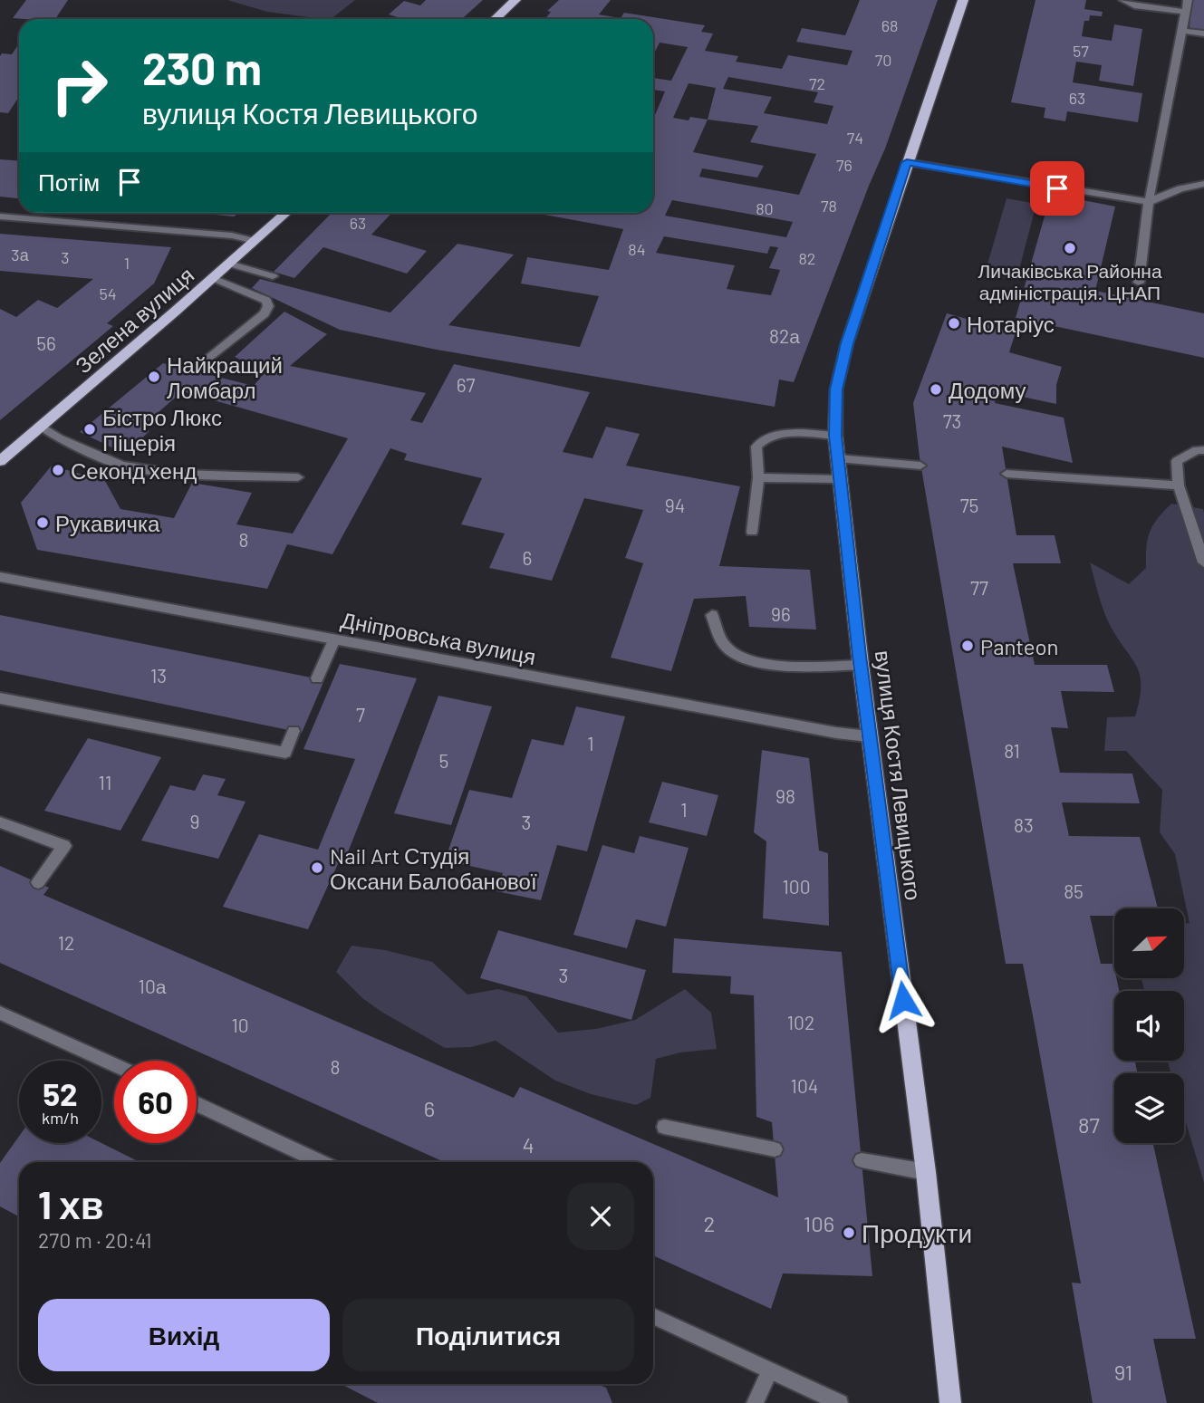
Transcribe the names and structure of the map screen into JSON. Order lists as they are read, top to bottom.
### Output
{
  "streets": {
    "main road": ["Зелена вулиця", "вулиця Костя Левицького"],
    "street": ["Дніпровська вулиця"]
  },
  "crossings": [
    ["Дніпровська вулиця", "вулиця Костя Левицького"]
  ],
  "places": [
    "Личаківська Районна адміністрація. ЦНАП",
    "Нотаріус",
    "Найкращий Ломбарл",
    "Додому",
    "Бістро Люкс Піцерія",
    "Секонд хенд",
    "Рукавичка",
    "Panteon",
    "Nail Art Студія Оксани Балобанової",
    "Продукти"
  ],
  "house_numbers": [
    "68",
    "57",
    "70",
    "72",
    "63",
    "74",
    "76",
    "78",
    "80",
    "63",
    "84",
    "3а",
    "3",
    "82",
    "1",
    "54",
    "82а",
    "56",
    "67",
    "73",
    "94",
    "75",
    "8",
    "6",
    "77",
    "96",
    "13",
    "7",
    "1",
    "81",
    "5",
    "11",
    "98",
    "1",
    "9",
    "3",
    "83",
    "100",
    "85",
    "12",
    "3",
    "10а",
    "102",
    "10",
    "8",
    "104",
    "6",
    "87",
    "4",
    "2",
    "106",
    "91"
  ],
  "north": "top right",
  "page": {
    "turn": ["230 m", "вулиця Костя Левицького"],
    "then": "Потім",
    "speed": "52 km/h",
    "limit": "60",
    "heading": ["1 хв", "270 m · 20:41"],
    "buttons": ["Вихід", "Поділитися"]
  }
}
